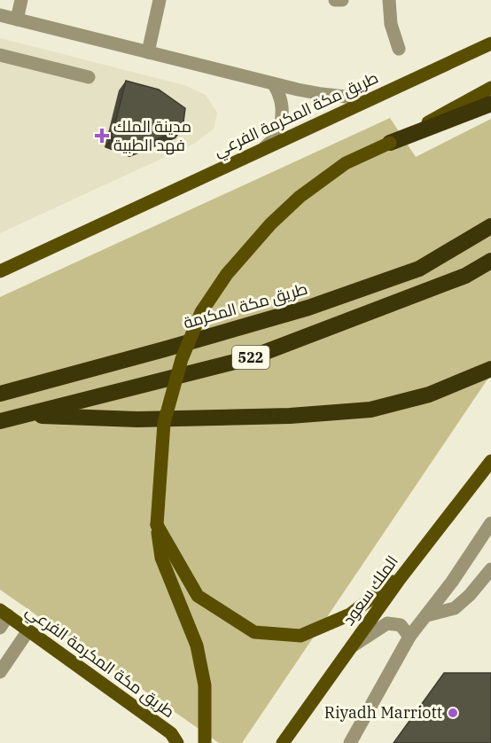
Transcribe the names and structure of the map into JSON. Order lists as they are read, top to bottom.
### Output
{
  "streets": {
    "highway": ["طريق مكة المكرمة", "522"],
    "main road": ["طريق مكة المكرمة الفرعي", "الملك سعود"]
  },
  "places": {
    "health": ["مدينة الملك فهد الطبية"],
    "other": ["Riyadh Marriott"]
  }
}
